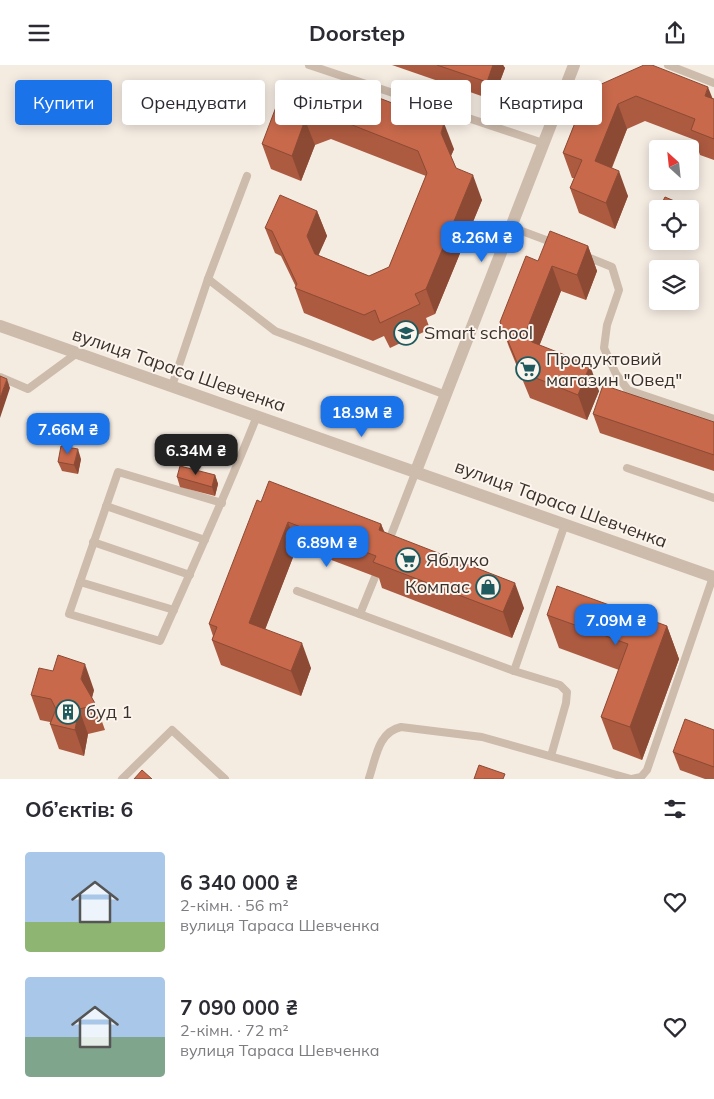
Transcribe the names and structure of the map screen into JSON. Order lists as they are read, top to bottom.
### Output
{
  "streets": {
    "street": ["вулиця Тараса Шевченка"]
  },
  "places": {
    "school or university": ["Smart school"],
    "supermarket": ["Продуктовий магазин \"Овед\"", "Яблуко"],
    "shop": ["Компас"],
    "building": ["буд 1"]
  },
  "north": "top left",
  "page": {
    "header": "Doorstep",
    "chip": [
      "Купити",
      "Орендувати",
      "Фільтри",
      "Нове",
      "Квартира"
    ],
    "price": [
      "8.26M ₴",
      "18.9M ₴",
      "7.66M ₴",
      "6.34M ₴",
      "6.89M ₴",
      "7.09M ₴"
    ],
    "heading": "Об’єктів: 6",
    "list": [
      {
        "name": "6 340 000 ₴",
        "note": "2-кімн. · 56 m² · вулиця Тараса Шевченка"
      },
      {
        "name": "7 090 000 ₴",
        "note": "2-кімн. · 72 m² · вулиця Тараса Шевченка"
      }
    ]
  }
}
